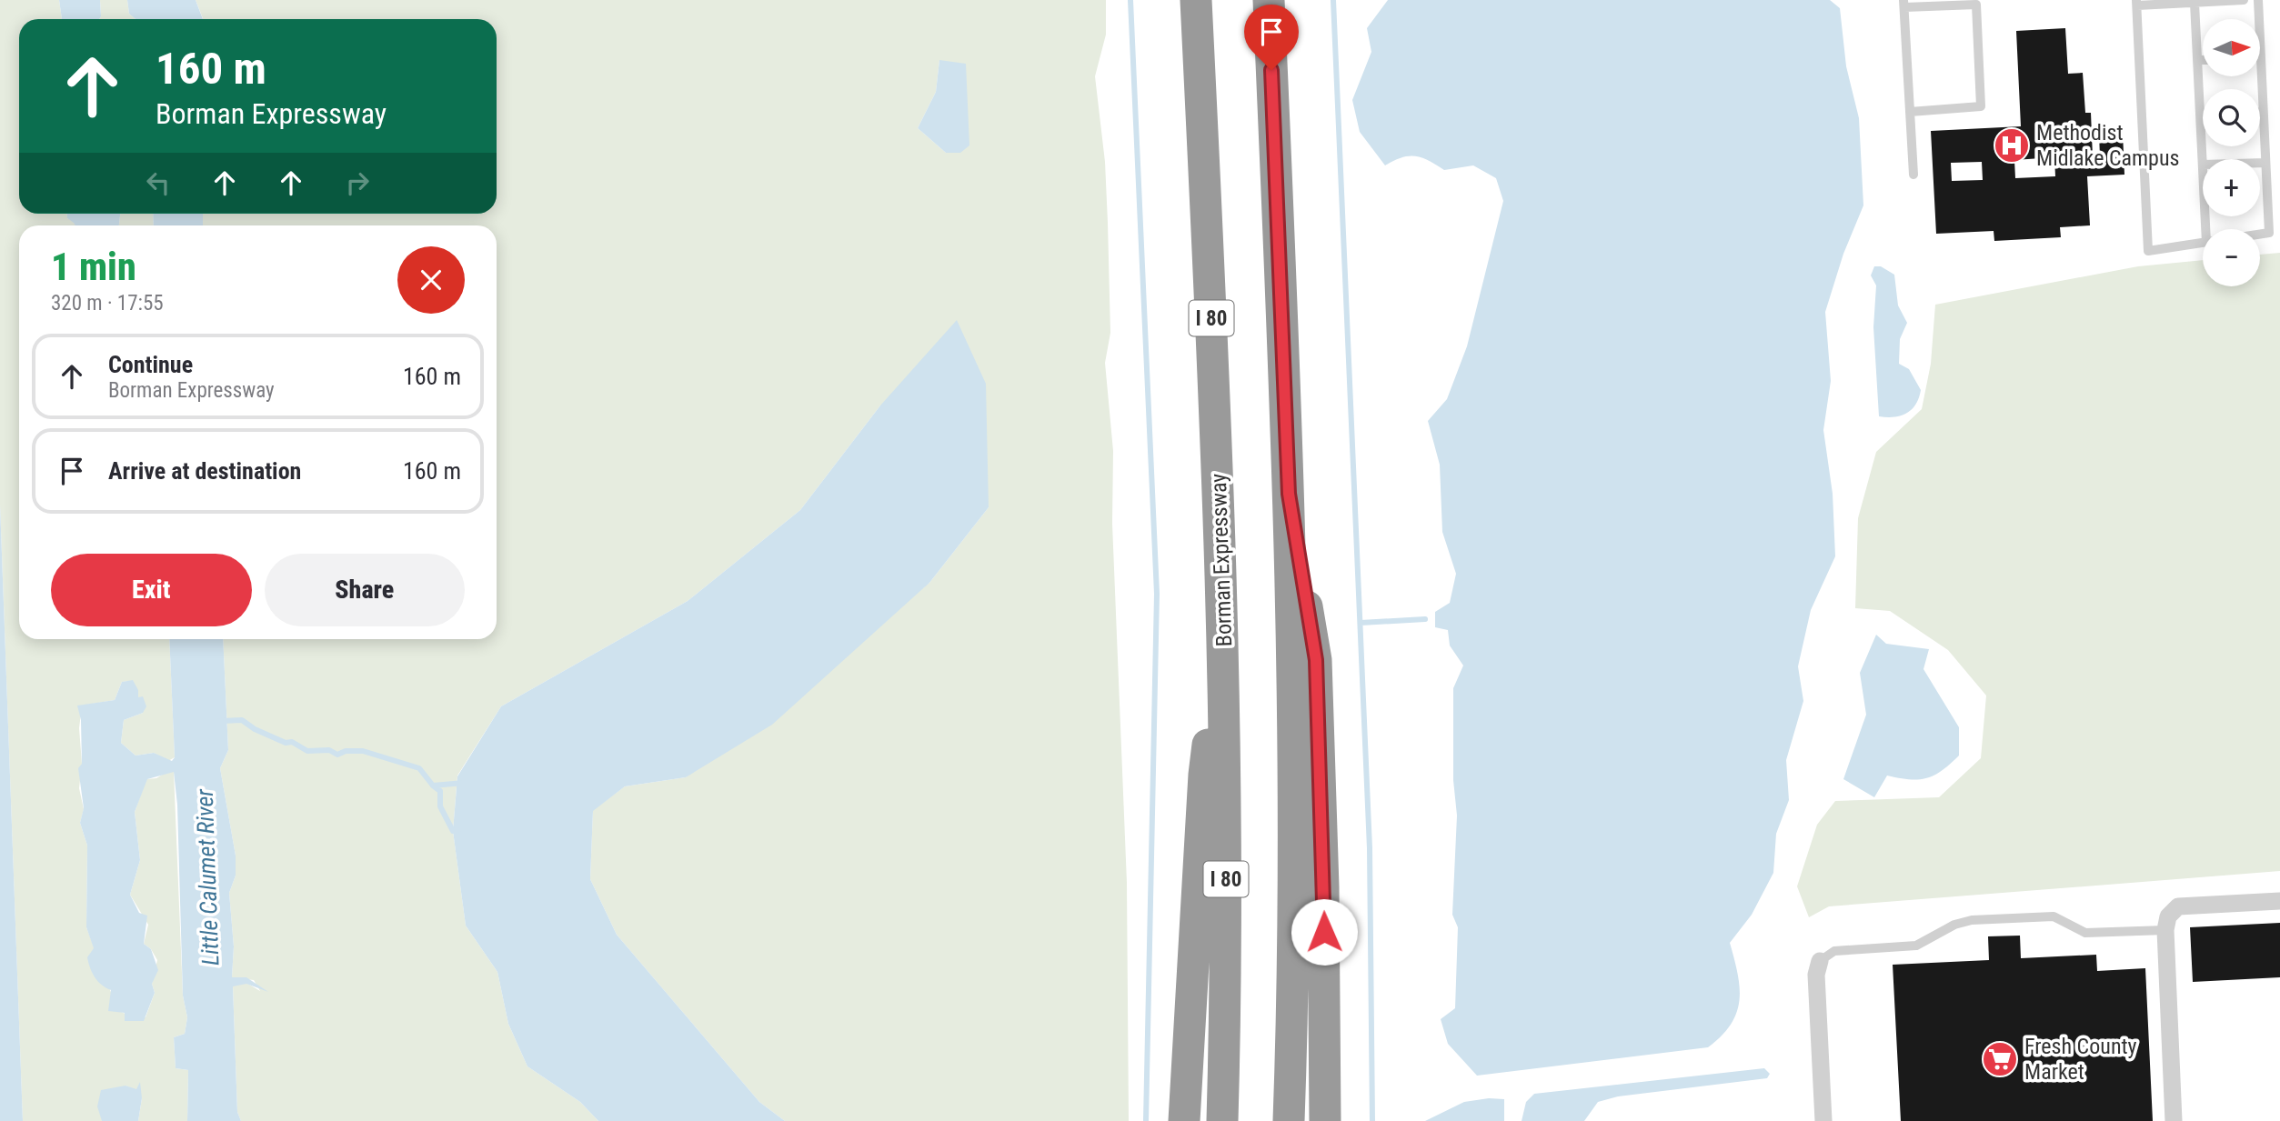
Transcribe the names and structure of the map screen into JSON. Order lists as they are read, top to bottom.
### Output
{
  "streets": {
    "highway": ["I 80", "Borman Expressway"]
  },
  "water": ["Little Calumet River"],
  "places": {
    "hospital": ["Methodist Midlake Campus"],
    "supermarket": ["Fresh County Market"]
  },
  "north": "right",
  "page": {
    "map_buttons": ["+", "−"],
    "turn": ["160 m", "Borman Expressway"],
    "heading": ["1 min", "320 m · 17:55"],
    "list": [
      {
        "name": "Continue",
        "note": "Borman Expressway",
        "value": "160 m"
      },
      {
        "name": "Arrive at destination",
        "value": "160 m"
      }
    ],
    "buttons": ["Exit", "Share"]
  }
}
